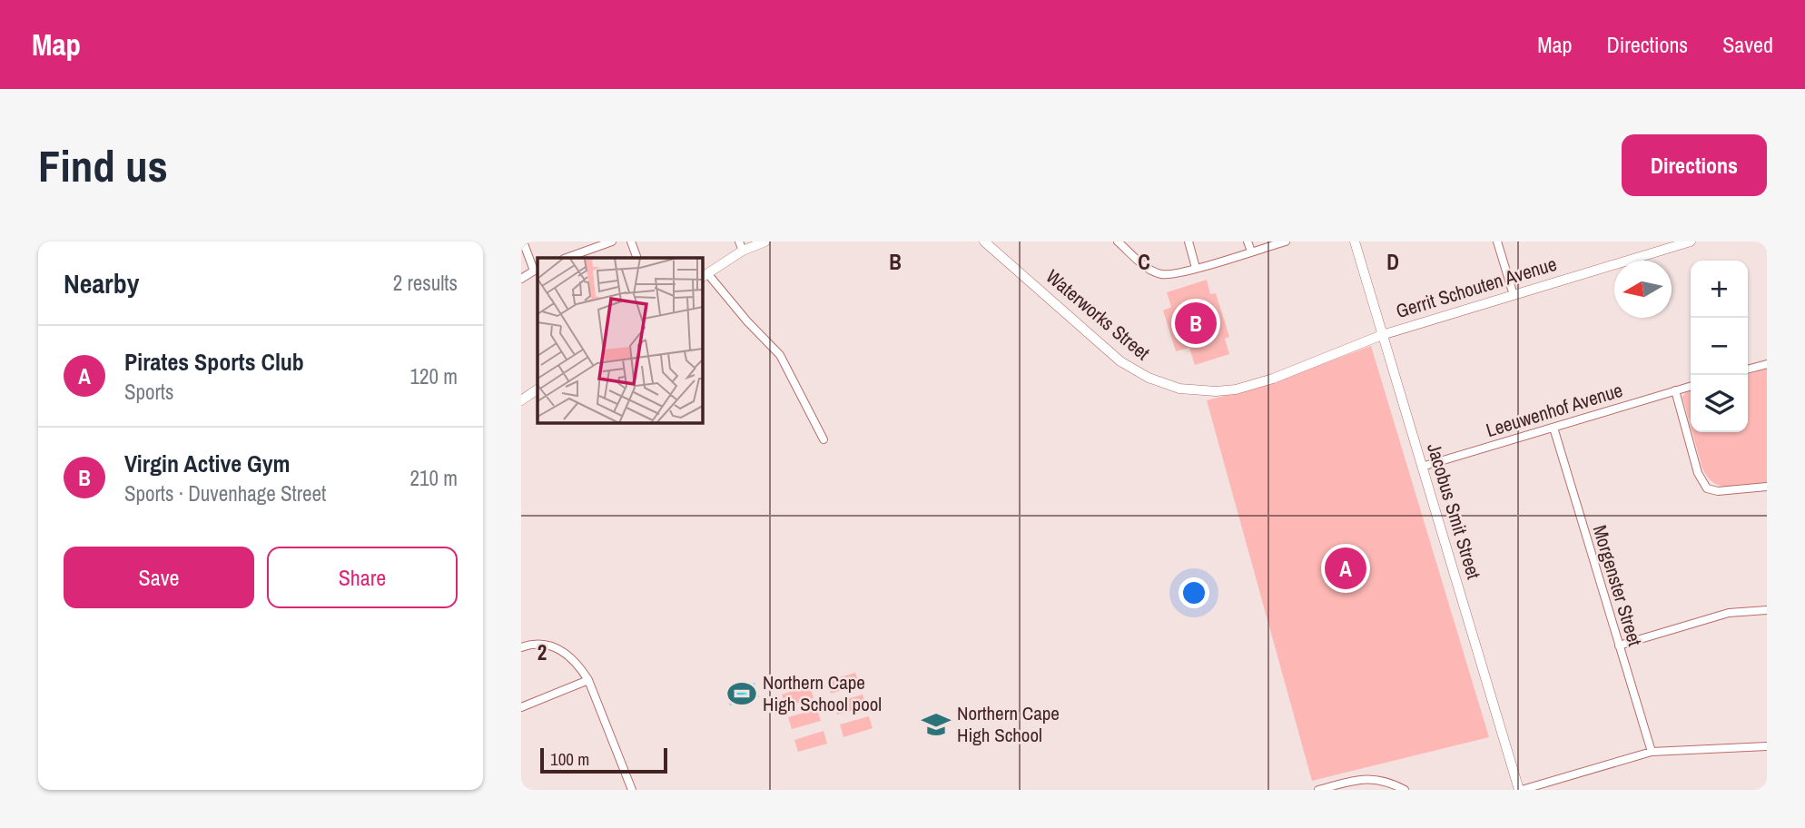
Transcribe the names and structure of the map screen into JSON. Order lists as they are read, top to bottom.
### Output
{
  "streets": {
    "street": [
      "Gerrit Schouten Avenue",
      "Waterworks Street",
      "Leeuwenhof Avenue",
      "Jacobus Smit Street",
      "Morgenster Street"
    ]
  },
  "crossings": [
    ["Gerrit Schouten Avenue", "Waterworks Street"],
    ["Gerrit Schouten Avenue", "Jacobus Smit Street"],
    ["Waterworks Street", "Jacobus Smit Street"],
    ["Leeuwenhof Avenue", "Jacobus Smit Street"],
    ["Leeuwenhof Avenue", "Morgenster Street"]
  ],
  "places": {
    "sports": ["Northern Cape High School pool"],
    "school or university": ["Northern Cape High School"]
  },
  "scale_bar": "100 m",
  "north": "left",
  "page": {
    "header": "Map",
    "nav": ["Map", "Directions", "Saved"],
    "buttons": [
      "Directions",
      ["Save", "Share"]
    ],
    "title": "Find us",
    "heading": ["Nearby", "2 results"],
    "map_buttons": ["+", "−"],
    "pins": ["B", "A"],
    "list": [
      {
        "mark": "A",
        "name": "Pirates Sports Club",
        "note": "Sports",
        "value": "120 m"
      },
      {
        "mark": "B",
        "name": "Virgin Active Gym",
        "note": "Sports · Duvenhage Street",
        "value": "210 m"
      }
    ],
    "scale": "100 m"
  },
  "grid": {
    "columns": ["B", "C", "D"],
    "rows": ["2"]
  }
}
